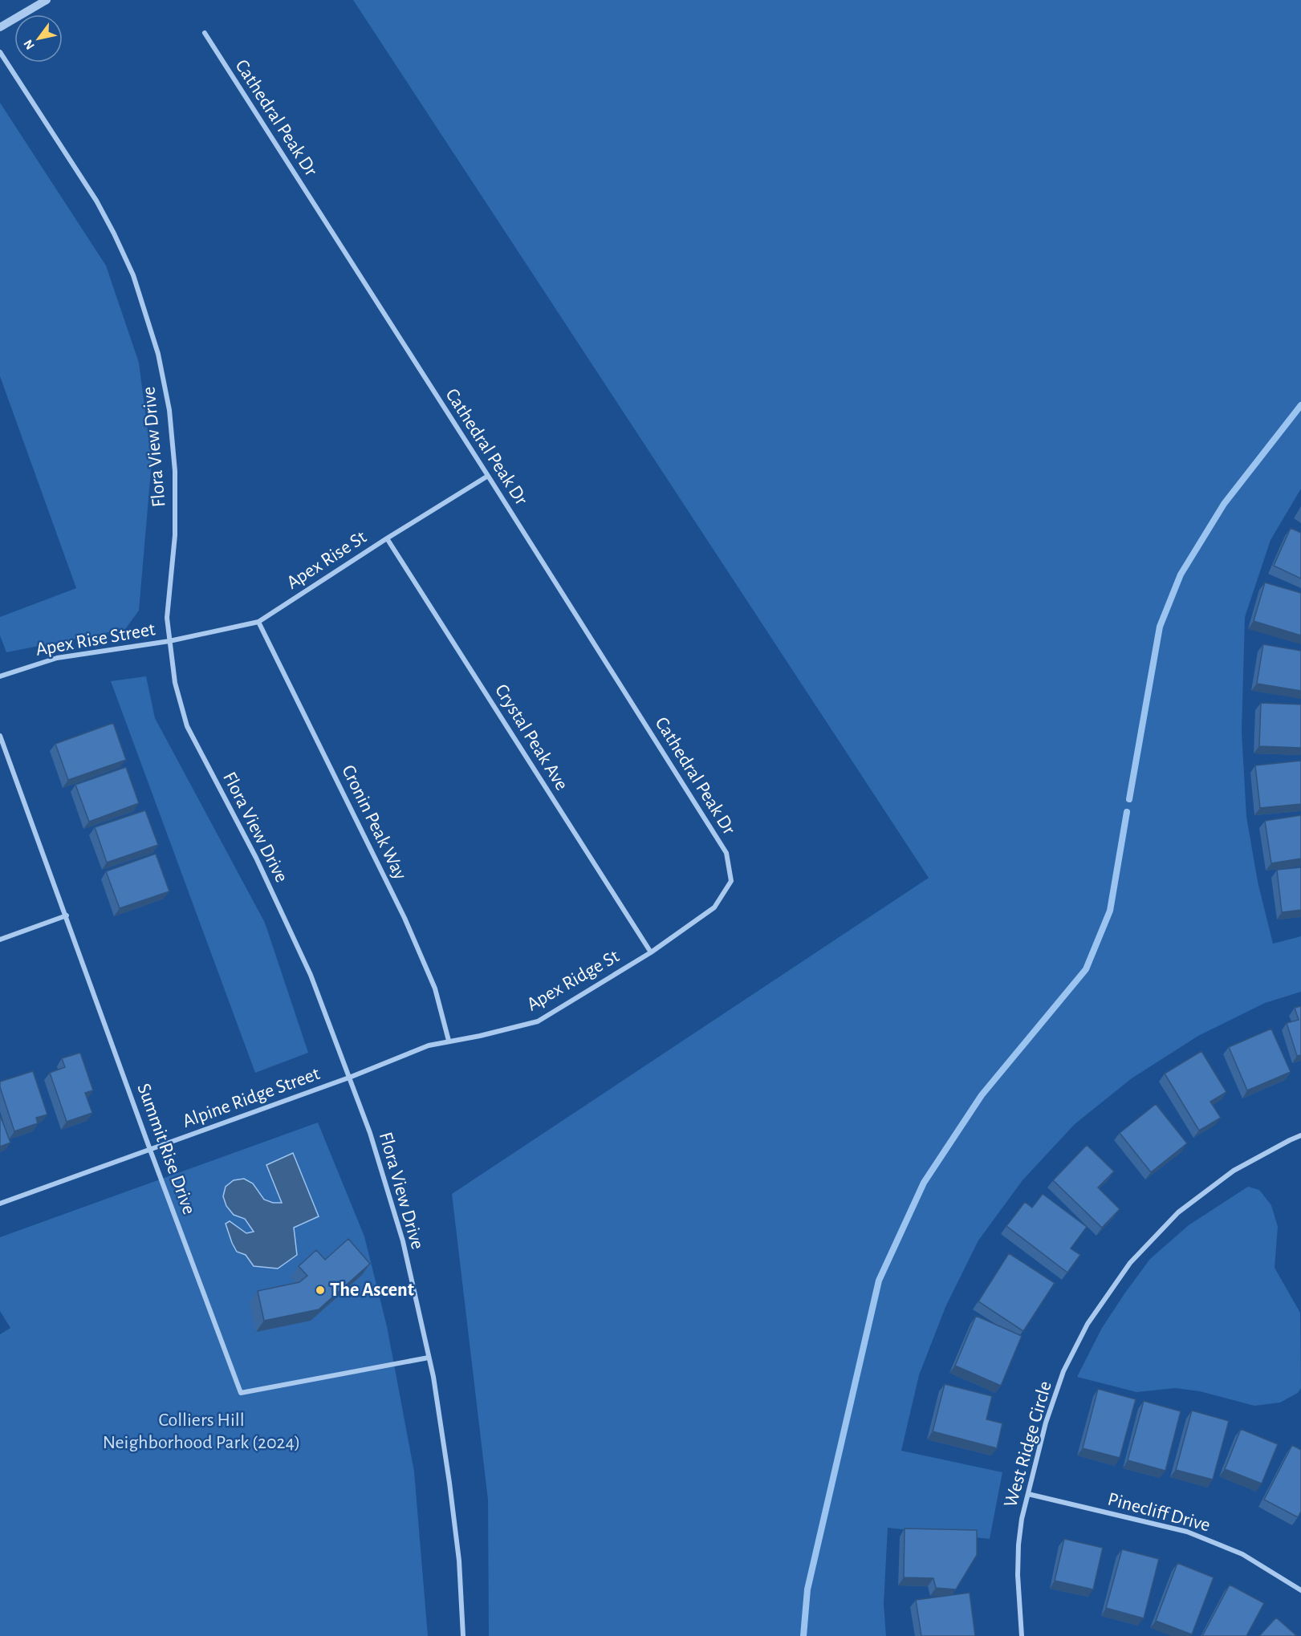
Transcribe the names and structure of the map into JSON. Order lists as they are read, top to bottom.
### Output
{
  "streets": {
    "street": [
      "Cathedral Peak Dr",
      "Flora View Drive",
      "Apex Rise St",
      "Apex Rise Street",
      "Crystal Peak Ave",
      "Cronin Peak Way",
      "Apex Ridge St",
      "Alpine Ridge Street",
      "Summit Rise Drive",
      "West Ridge Circle",
      "Pinecliff Drive"
    ]
  },
  "crossings": [
    ["Cathedral Peak Dr", "Apex Rise St"],
    ["Cathedral Peak Dr", "Apex Ridge St"],
    ["Flora View Drive", "Apex Rise St"],
    ["Flora View Drive", "Apex Rise Street"],
    ["Flora View Drive", "Apex Ridge St"],
    ["Flora View Drive", "Alpine Ridge Street"],
    ["Flora View Drive", "Summit Rise Drive"],
    ["Apex Rise St", "Apex Rise Street"],
    ["Apex Rise St", "Crystal Peak Ave"],
    ["Apex Rise St", "Cronin Peak Way"],
    ["Crystal Peak Ave", "Apex Ridge St"],
    ["Cronin Peak Way", "Apex Ridge St"],
    ["Apex Ridge St", "Alpine Ridge Street"],
    ["Alpine Ridge Street", "Summit Rise Drive"],
    ["West Ridge Circle", "Pinecliff Drive"]
  ],
  "parks": ["Colliers Hill Neighborhood Park (2024)"],
  "places": ["The Ascent"],
  "north": "bottom left"
}
